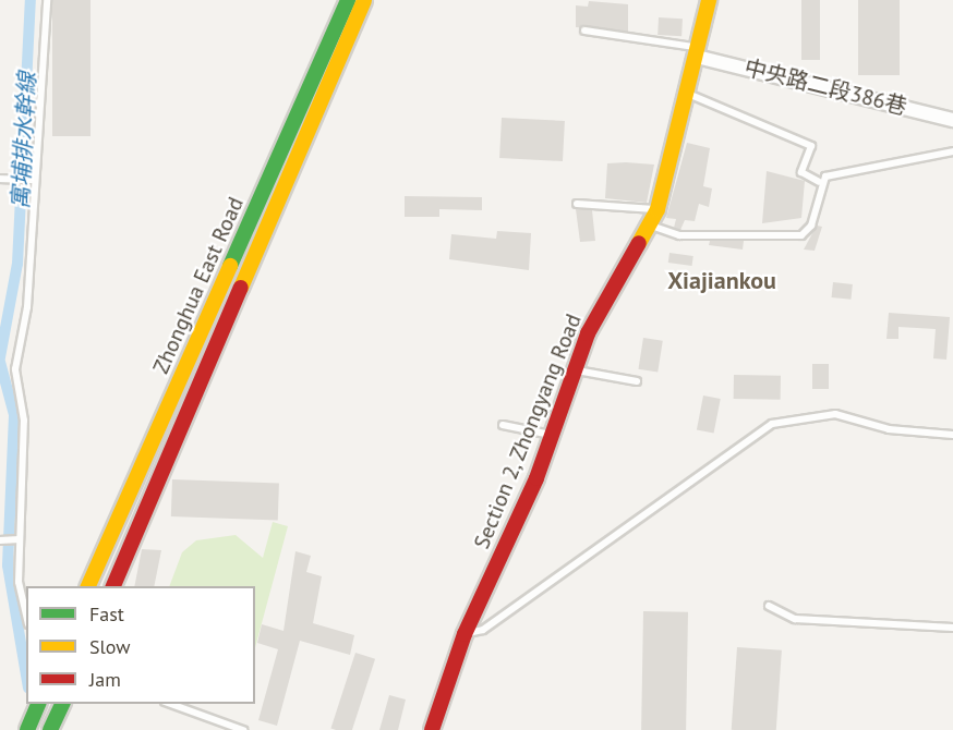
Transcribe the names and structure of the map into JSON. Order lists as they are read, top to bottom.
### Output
{
  "streets": {
    "main road": ["Zhonghua East Road", "Section 2, Zhongyang Road"],
    "street": ["中央路二段386巷"]
  },
  "crossings": [
    ["中央路二段386巷", "Section 2, Zhongyang Road"]
  ],
  "districts": ["Xiajiankou"],
  "water": ["寓埔排水幹線"],
  "legend": ["Fast", "Slow", "Jam"]
}
